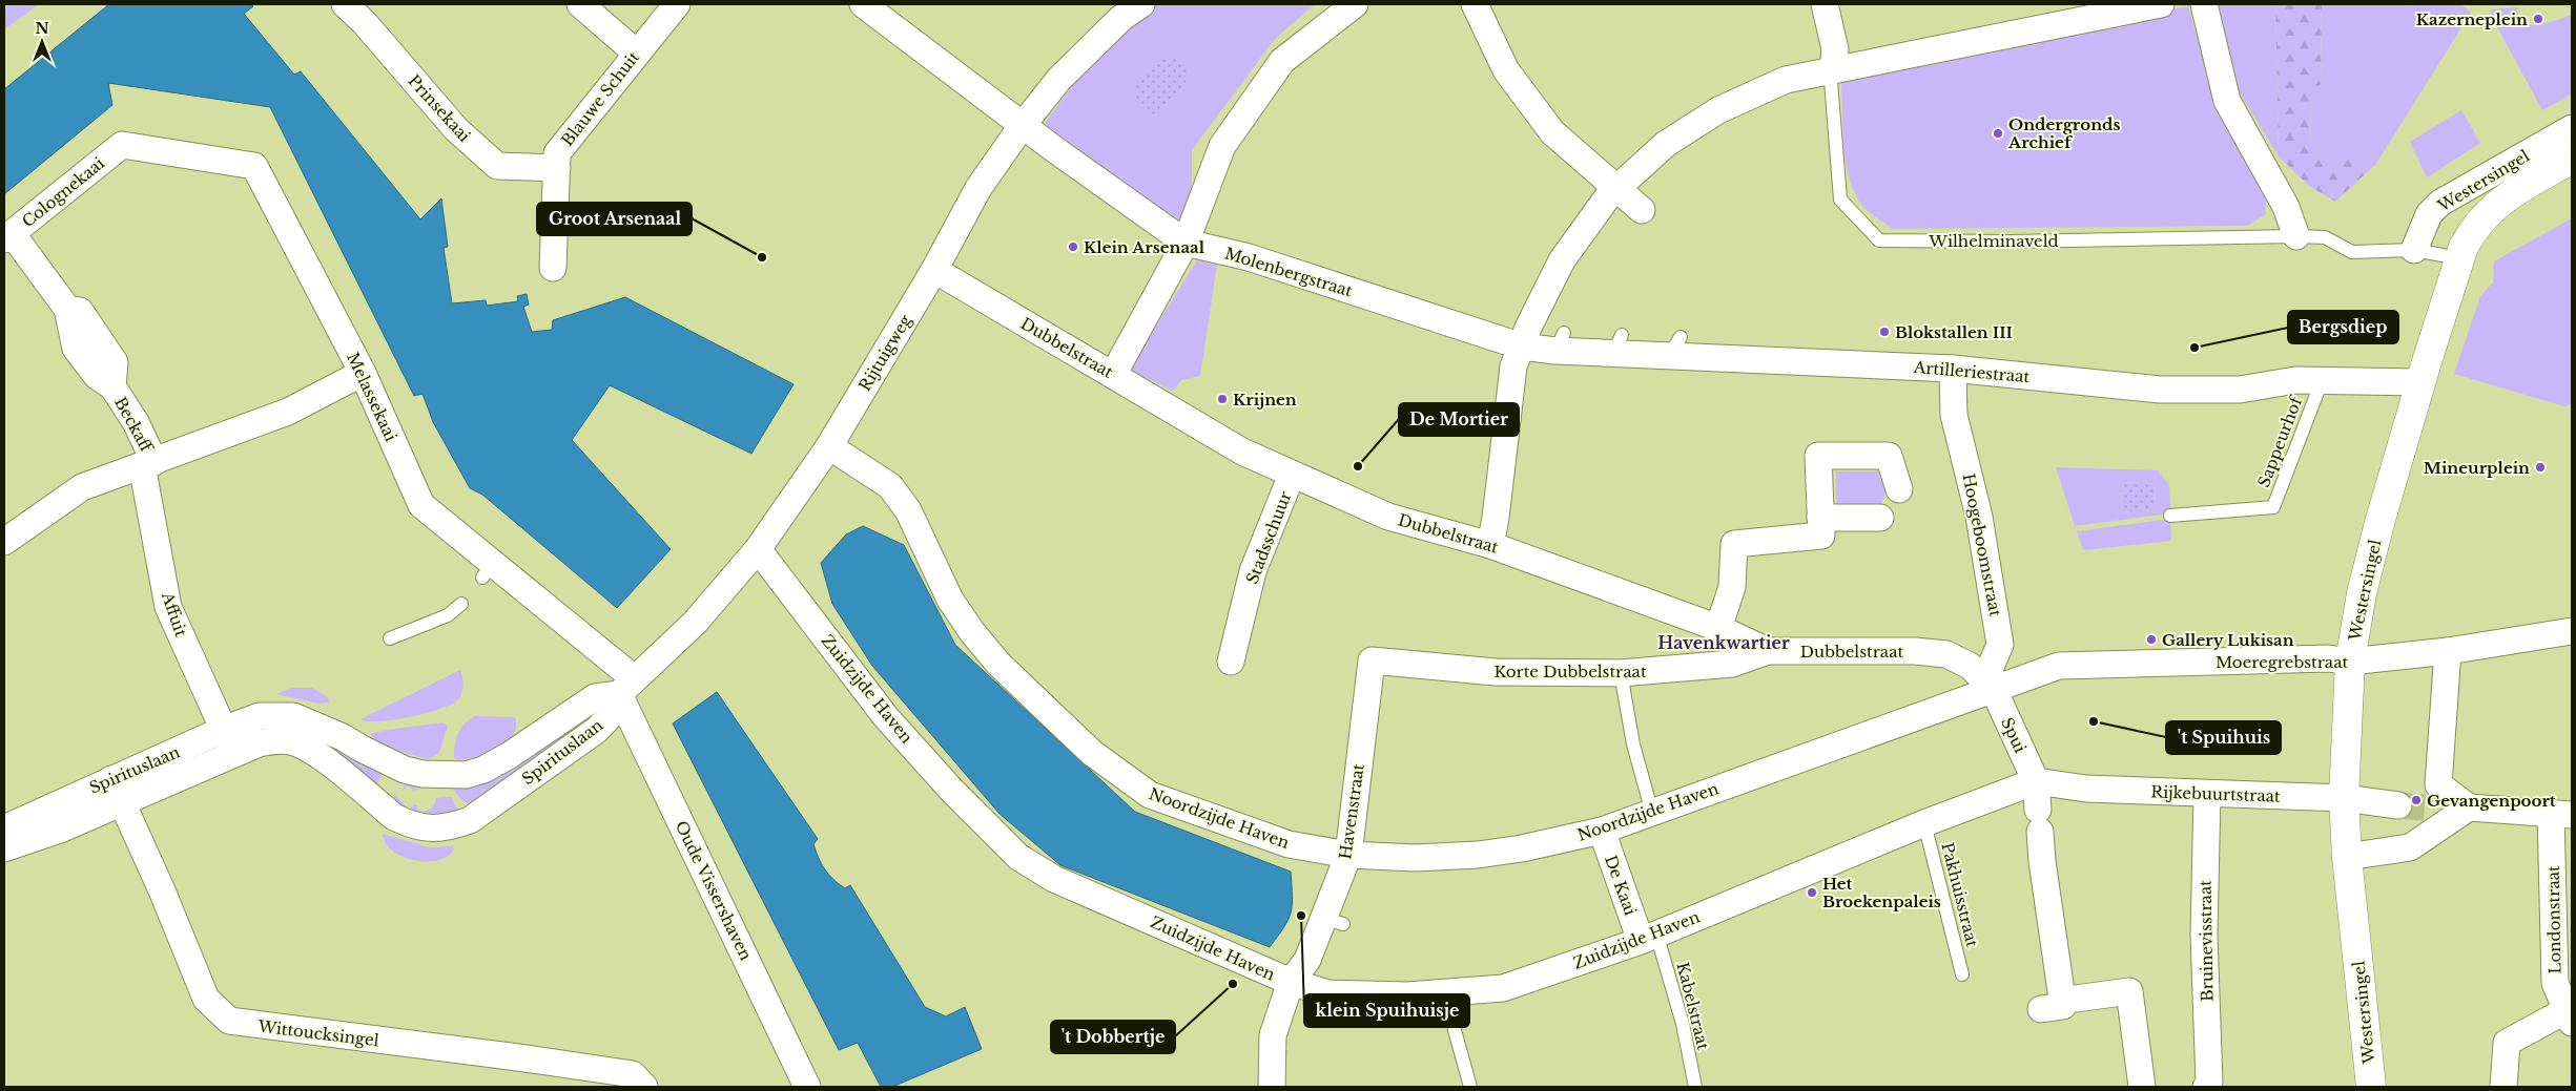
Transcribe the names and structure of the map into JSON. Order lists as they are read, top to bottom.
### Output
{
  "streets": {
    "main road": ["Westersingel"],
    "street": [
      "Blauwe Schuit",
      "Prinsekaai",
      "Colognekaai",
      "Molenbergstraat",
      "Dubbelstraat",
      "Rijtuigweg",
      "Artilleriestraat",
      "Melassekaai",
      "Beckaff",
      "Stadsschuur",
      "Hoogeboomstraat",
      "Affuit",
      "Moeregrebstraat",
      "Korte Dubbelstraat",
      "Zuidzijde Haven",
      "Spui",
      "Spirituslaan",
      "Rijkebuurtstraat",
      "Havenstraat",
      "Noordzijde Haven",
      "De Kaai",
      "Oude Vissershaven",
      "Londonstraat",
      "Bruinevisstraat",
      "Wittoucksingel"
    ],
    "lane": [
      "Wilhelminaveld",
      "Sappeurhof",
      "Pakhuisstraat",
      "Kabelstraat"
    ]
  },
  "crossings": [
    ["Blauwe Schuit", "Prinsekaai"],
    ["Westersingel", "Wilhelminaveld"],
    ["Westersingel", "Artilleriestraat"],
    ["Westersingel", "Moeregrebstraat"],
    ["Westersingel", "Rijkebuurtstraat"],
    ["Colognekaai", "Melassekaai"],
    ["Colognekaai", "Beckaff"],
    ["Molenbergstraat", "Rijtuigweg"],
    ["Molenbergstraat", "Artilleriestraat"],
    ["Dubbelstraat", "Rijtuigweg"],
    ["Dubbelstraat", "Stadsschuur"],
    ["Dubbelstraat", "Hoogeboomstraat"],
    ["Dubbelstraat", "Moeregrebstraat"],
    ["Dubbelstraat", "Korte Dubbelstraat"],
    ["Dubbelstraat", "Spui"],
    ["Dubbelstraat", "Noordzijde Haven"],
    ["Rijtuigweg", "Melassekaai"],
    ["Rijtuigweg", "Zuidzijde Haven"],
    ["Rijtuigweg", "Spirituslaan"],
    ["Rijtuigweg", "Noordzijde Haven"],
    ["Rijtuigweg", "Oude Vissershaven"],
    ["Artilleriestraat", "Sappeurhof"],
    ["Artilleriestraat", "Hoogeboomstraat"],
    ["Melassekaai", "Spirituslaan"],
    ["Melassekaai", "Oude Vissershaven"],
    ["Beckaff", "Affuit"],
    ["Hoogeboomstraat", "Moeregrebstraat"],
    ["Hoogeboomstraat", "Spui"],
    ["Hoogeboomstraat", "Noordzijde Haven"],
    ["Affuit", "Spirituslaan"],
    ["Moeregrebstraat", "Spui"],
    ["Moeregrebstraat", "Noordzijde Haven"],
    ["Korte Dubbelstraat", "Havenstraat"],
    ["Zuidzijde Haven", "Spui"],
    ["Zuidzijde Haven", "Rijkebuurtstraat"],
    ["Zuidzijde Haven", "Havenstraat"],
    ["Zuidzijde Haven", "De Kaai"],
    ["Zuidzijde Haven", "Pakhuisstraat"],
    ["Zuidzijde Haven", "Kabelstraat"],
    ["Spui", "Noordzijde Haven"],
    ["Spirituslaan", "Oude Vissershaven"],
    ["Spirituslaan", "Wittoucksingel"],
    ["Rijkebuurtstraat", "Bruinevisstraat"],
    ["Havenstraat", "Noordzijde Haven"],
    ["Noordzijde Haven", "De Kaai"],
    ["De Kaai", "Kabelstraat"]
  ],
  "districts": ["Havenkwartier"],
  "places": [
    "Kazerneplein",
    "Ondergronds Archief",
    "Klein Arsenaal",
    "Groot Arsenaal",
    "Blokstallen III",
    "Bergsdiep",
    "Krijnen",
    "De Mortier",
    "Mineurplein",
    "Gallery Lukisan",
    "'t Spuihuis",
    "Gevangenpoort",
    "Het Broekenpaleis",
    "klein Spuihuisje",
    "'t Dobbertje"
  ],
  "north": "top"
}
